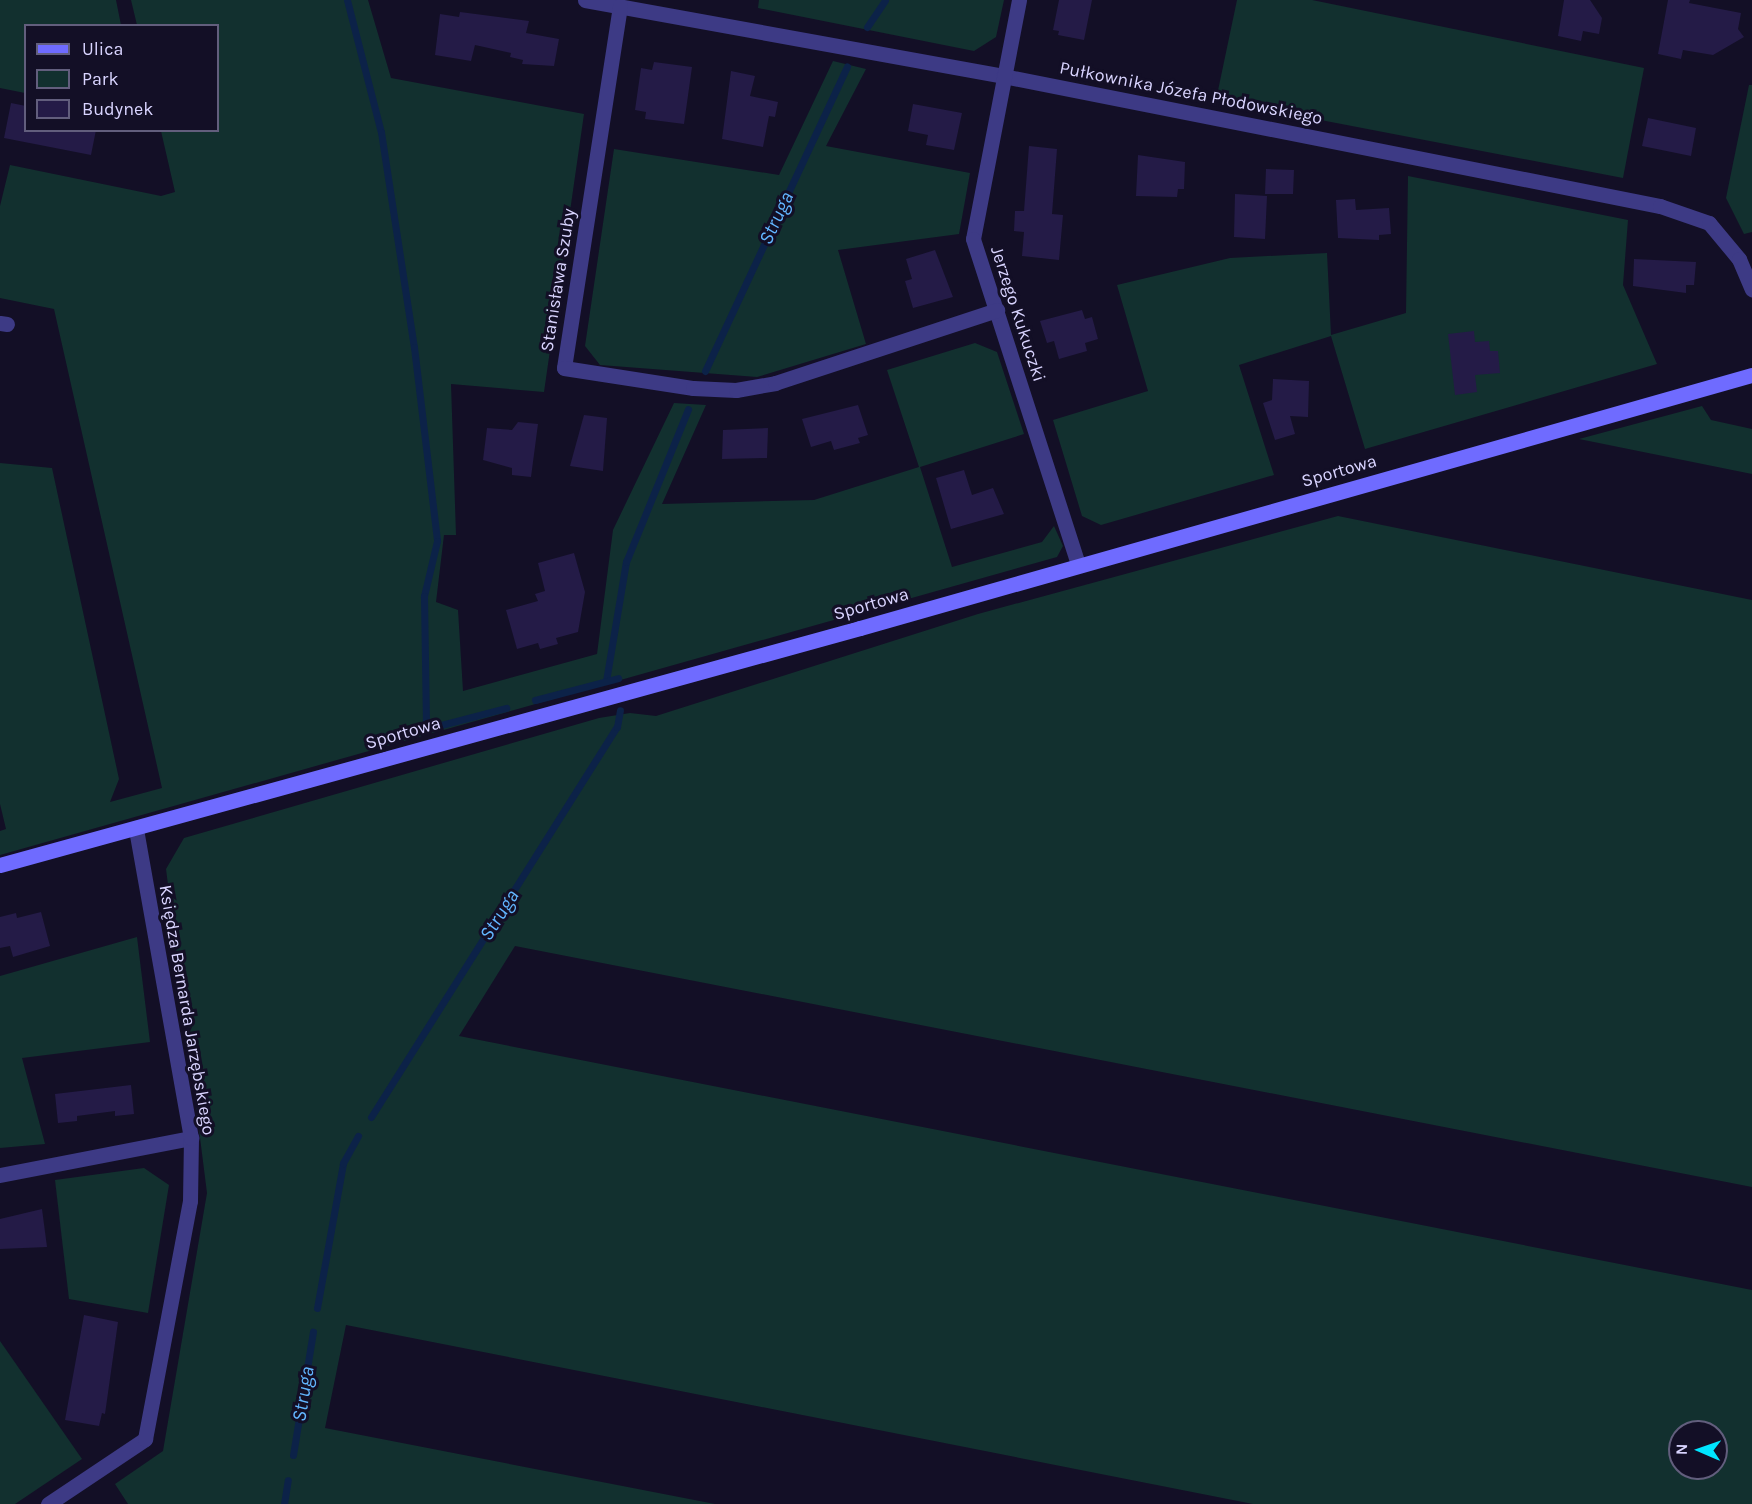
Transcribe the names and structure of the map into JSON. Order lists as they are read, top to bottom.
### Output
{
  "streets": {
    "street": [
      "Pułkownika Józefa Płodowskiego",
      "Stanisława Szuby",
      "Jerzego Kukuczki",
      "Sportowa",
      "Księdza Bernarda Jarzębskiego"
    ]
  },
  "crossings": [
    ["Pułkownika Józefa Płodowskiego", "Stanisława Szuby"],
    ["Pułkownika Józefa Płodowskiego", "Jerzego Kukuczki"],
    ["Stanisława Szuby", "Jerzego Kukuczki"],
    ["Jerzego Kukuczki", "Sportowa"],
    ["Sportowa", "Księdza Bernarda Jarzębskiego"]
  ],
  "water": ["Struga"],
  "legend": ["Ulica", "Park", "Budynek"],
  "north": "left"
}
